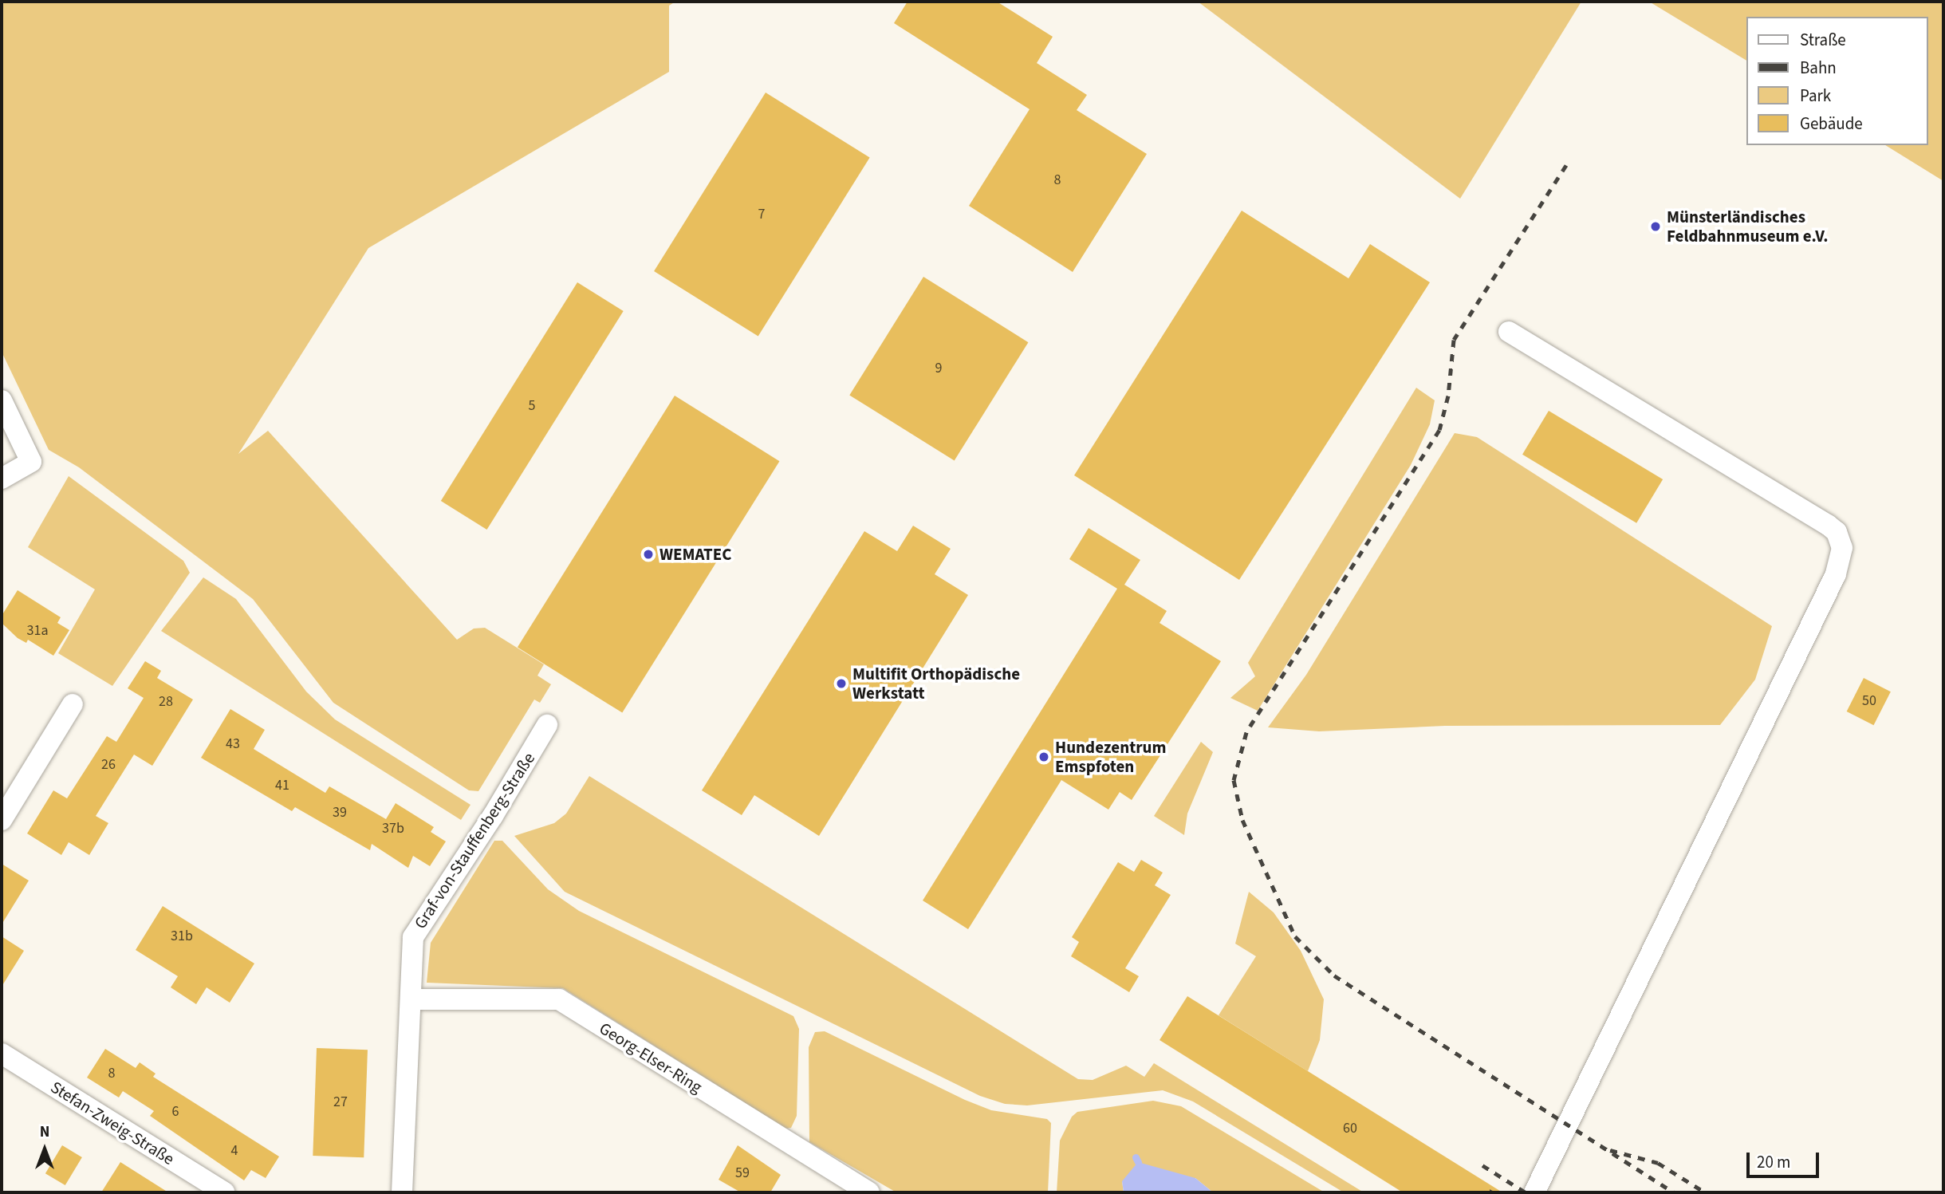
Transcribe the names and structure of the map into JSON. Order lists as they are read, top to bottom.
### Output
{
  "streets": {
    "street": ["Graf-von-Stauffenberg-Straße", "Georg-Elser-Ring", "Stefan-Zweig-Straße"]
  },
  "crossings": [
    ["Graf-von-Stauffenberg-Straße", "Georg-Elser-Ring"]
  ],
  "places": [
    "Münsterländisches Feldbahnmuseum e.V.",
    "WEMATEC",
    "Multifit Orthopädische Werkstatt",
    "Hundezentrum Emspfoten"
  ],
  "house_numbers": [
    "8",
    "7",
    "9",
    "5",
    "31a",
    "50",
    "28",
    "43",
    "26",
    "41",
    "39",
    "37b",
    "31b",
    "8",
    "27",
    "6",
    "60",
    "4",
    "59"
  ],
  "legend": [
    "Straße",
    "Bahn",
    "Park",
    "Gebäude"
  ],
  "scale_bar": "20 m",
  "north": "top"
}
